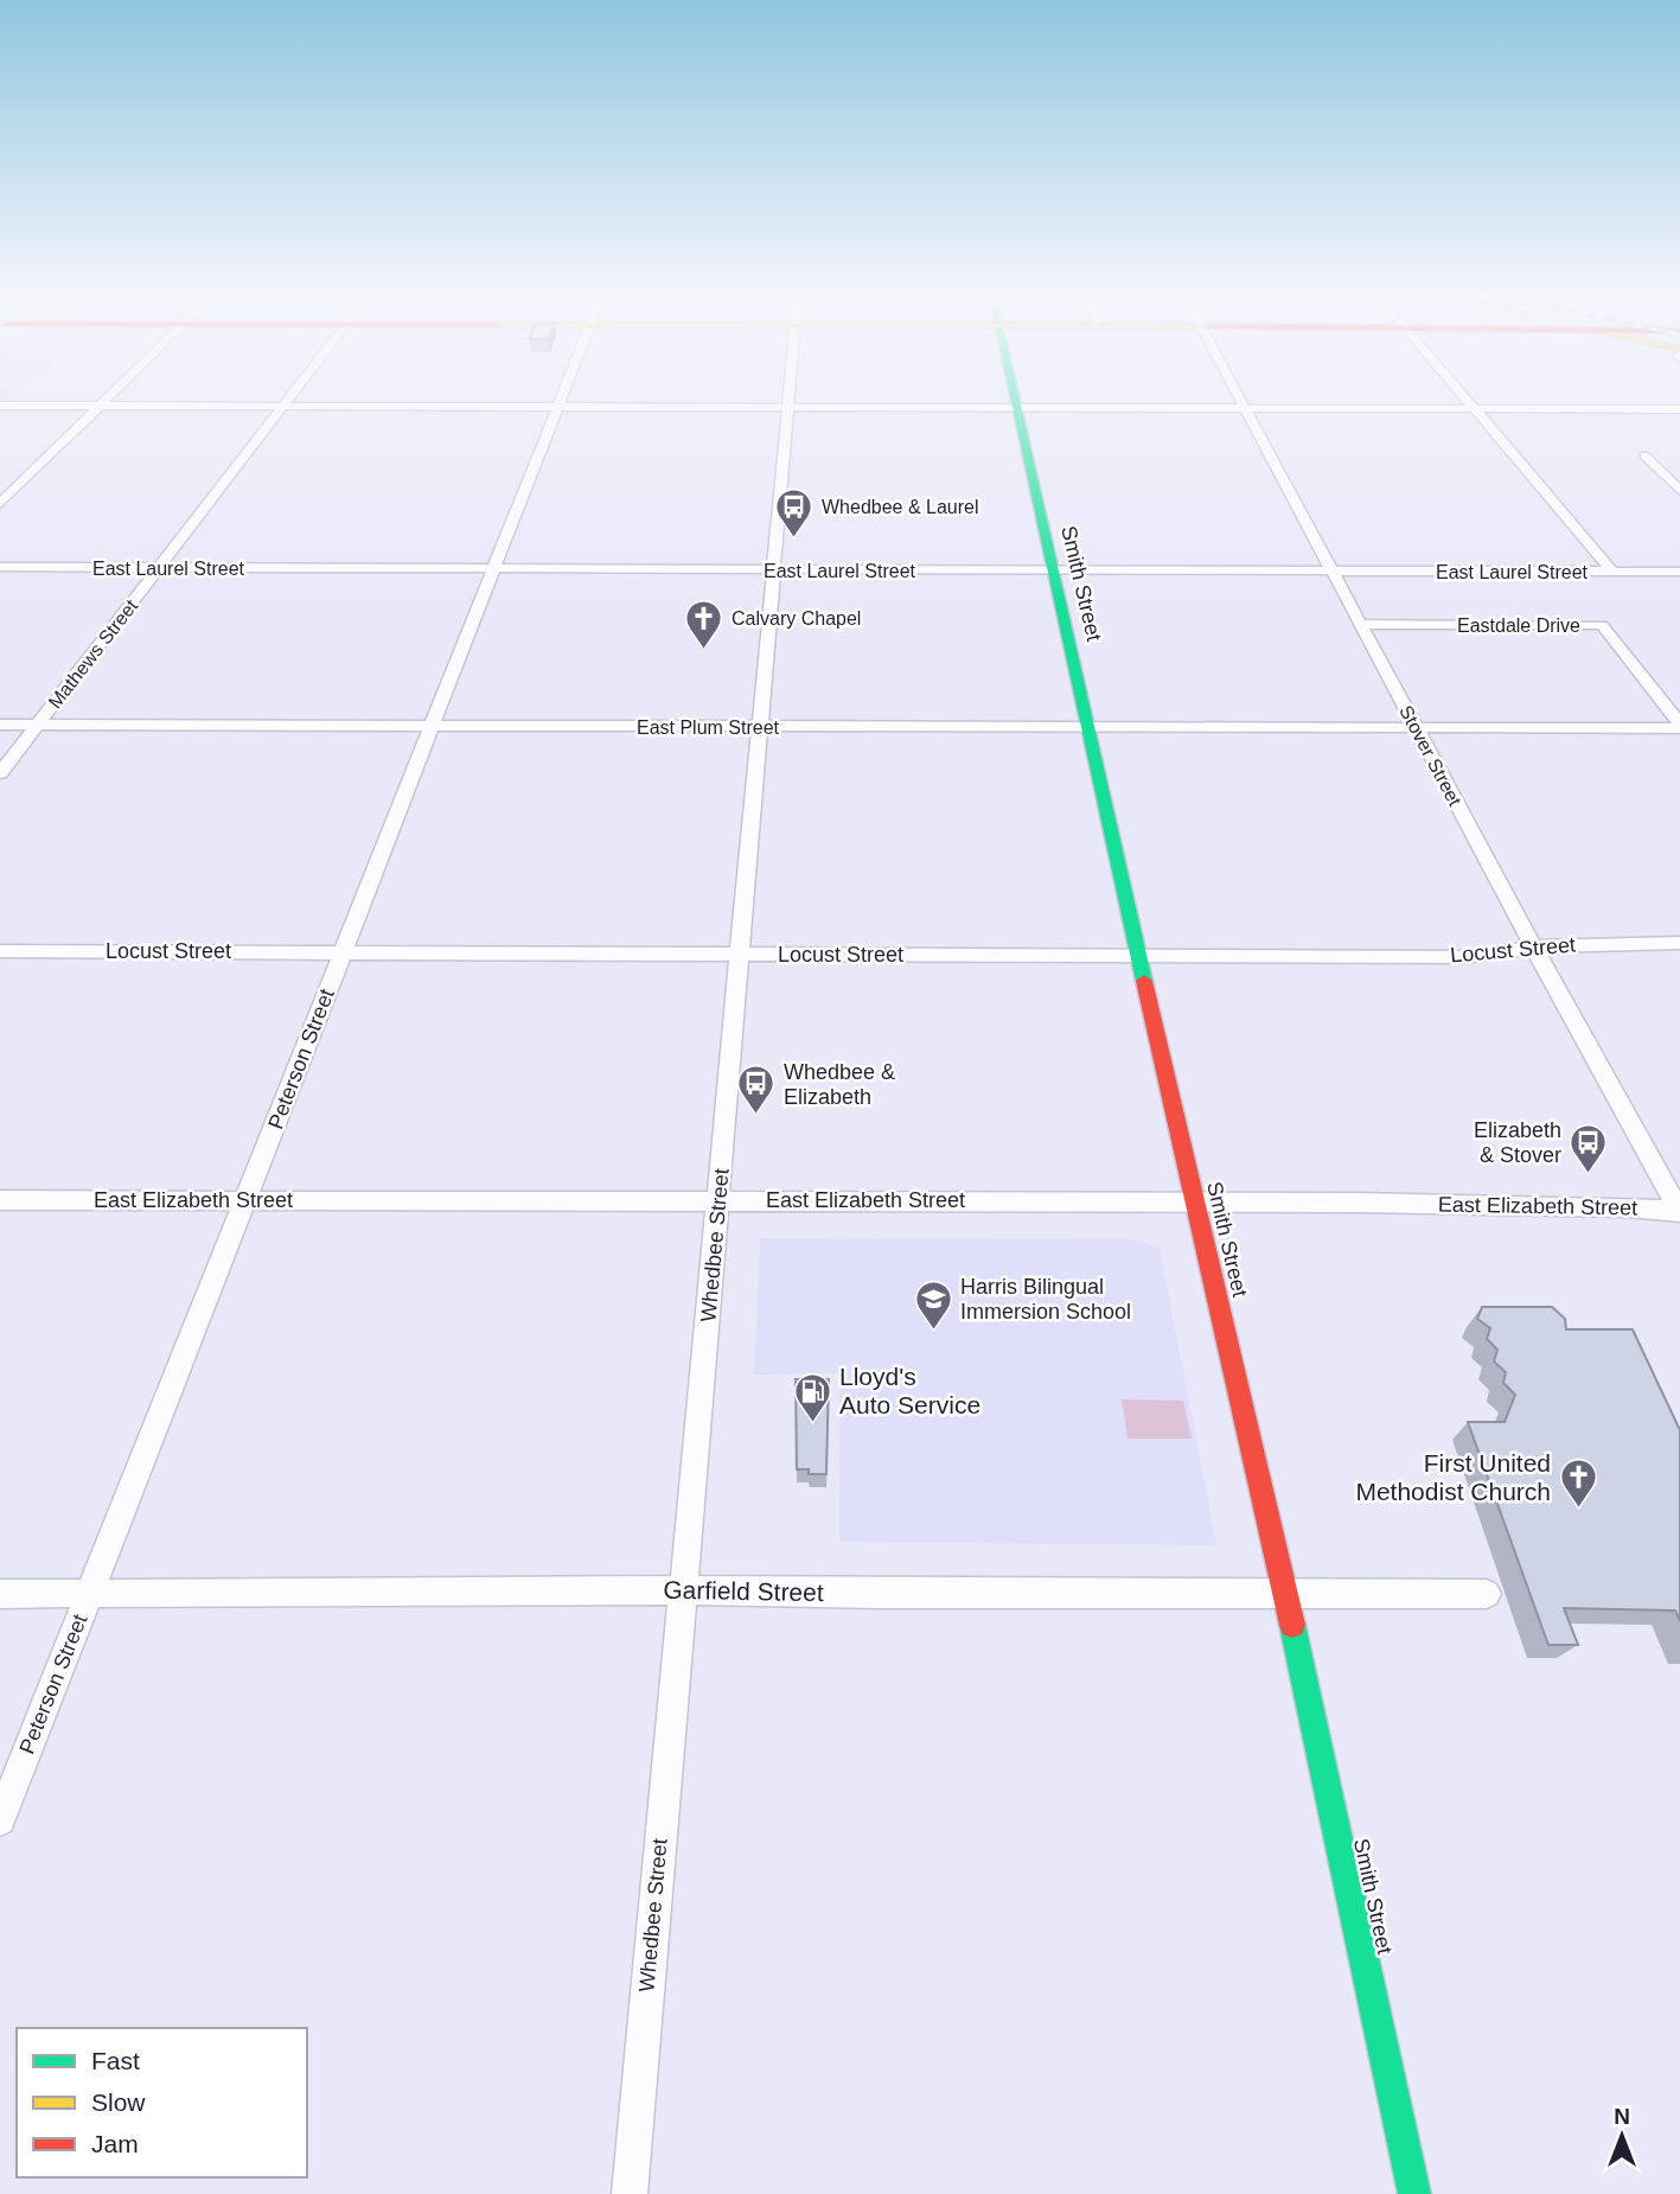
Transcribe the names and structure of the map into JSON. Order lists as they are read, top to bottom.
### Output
{
  "streets": {
    "main road": ["Smith Street"],
    "street": [
      "East Laurel Street",
      "Eastdale Drive",
      "Mathews Street",
      "East Plum Street",
      "Stover Street",
      "Locust Street",
      "Peterson Street",
      "East Elizabeth Street",
      "Whedbee Street",
      "Garfield Street"
    ]
  },
  "crossings": [
    ["East Laurel Street", "Smith Street"],
    ["East Laurel Street", "Mathews Street"],
    ["East Laurel Street", "Stover Street"],
    ["East Laurel Street", "Peterson Street"],
    ["East Laurel Street", "Whedbee Street"],
    ["Smith Street", "East Plum Street"],
    ["Smith Street", "Locust Street"],
    ["Smith Street", "East Elizabeth Street"],
    ["Smith Street", "Garfield Street"],
    ["Eastdale Drive", "East Plum Street"],
    ["Eastdale Drive", "Stover Street"],
    ["Mathews Street", "East Plum Street"],
    ["East Plum Street", "Stover Street"],
    ["East Plum Street", "Peterson Street"],
    ["East Plum Street", "Whedbee Street"],
    ["Stover Street", "Locust Street"],
    ["Stover Street", "East Elizabeth Street"],
    ["Locust Street", "Peterson Street"],
    ["Locust Street", "Whedbee Street"],
    ["Peterson Street", "East Elizabeth Street"],
    ["Peterson Street", "Garfield Street"],
    ["East Elizabeth Street", "Whedbee Street"],
    ["Whedbee Street", "Garfield Street"]
  ],
  "places": {
    "bus stop": ["Whedbee & Laurel", "Whedbee & Elizabeth", "Elizabeth & Stover"],
    "church": ["Calvary Chapel", "First United Methodist Church"],
    "school or university": ["Harris Bilingual Immersion School"],
    "fuel station": ["Lloyd's Auto Service"]
  },
  "legend": ["Fast", "Slow", "Jam"],
  "north": "top"
}
